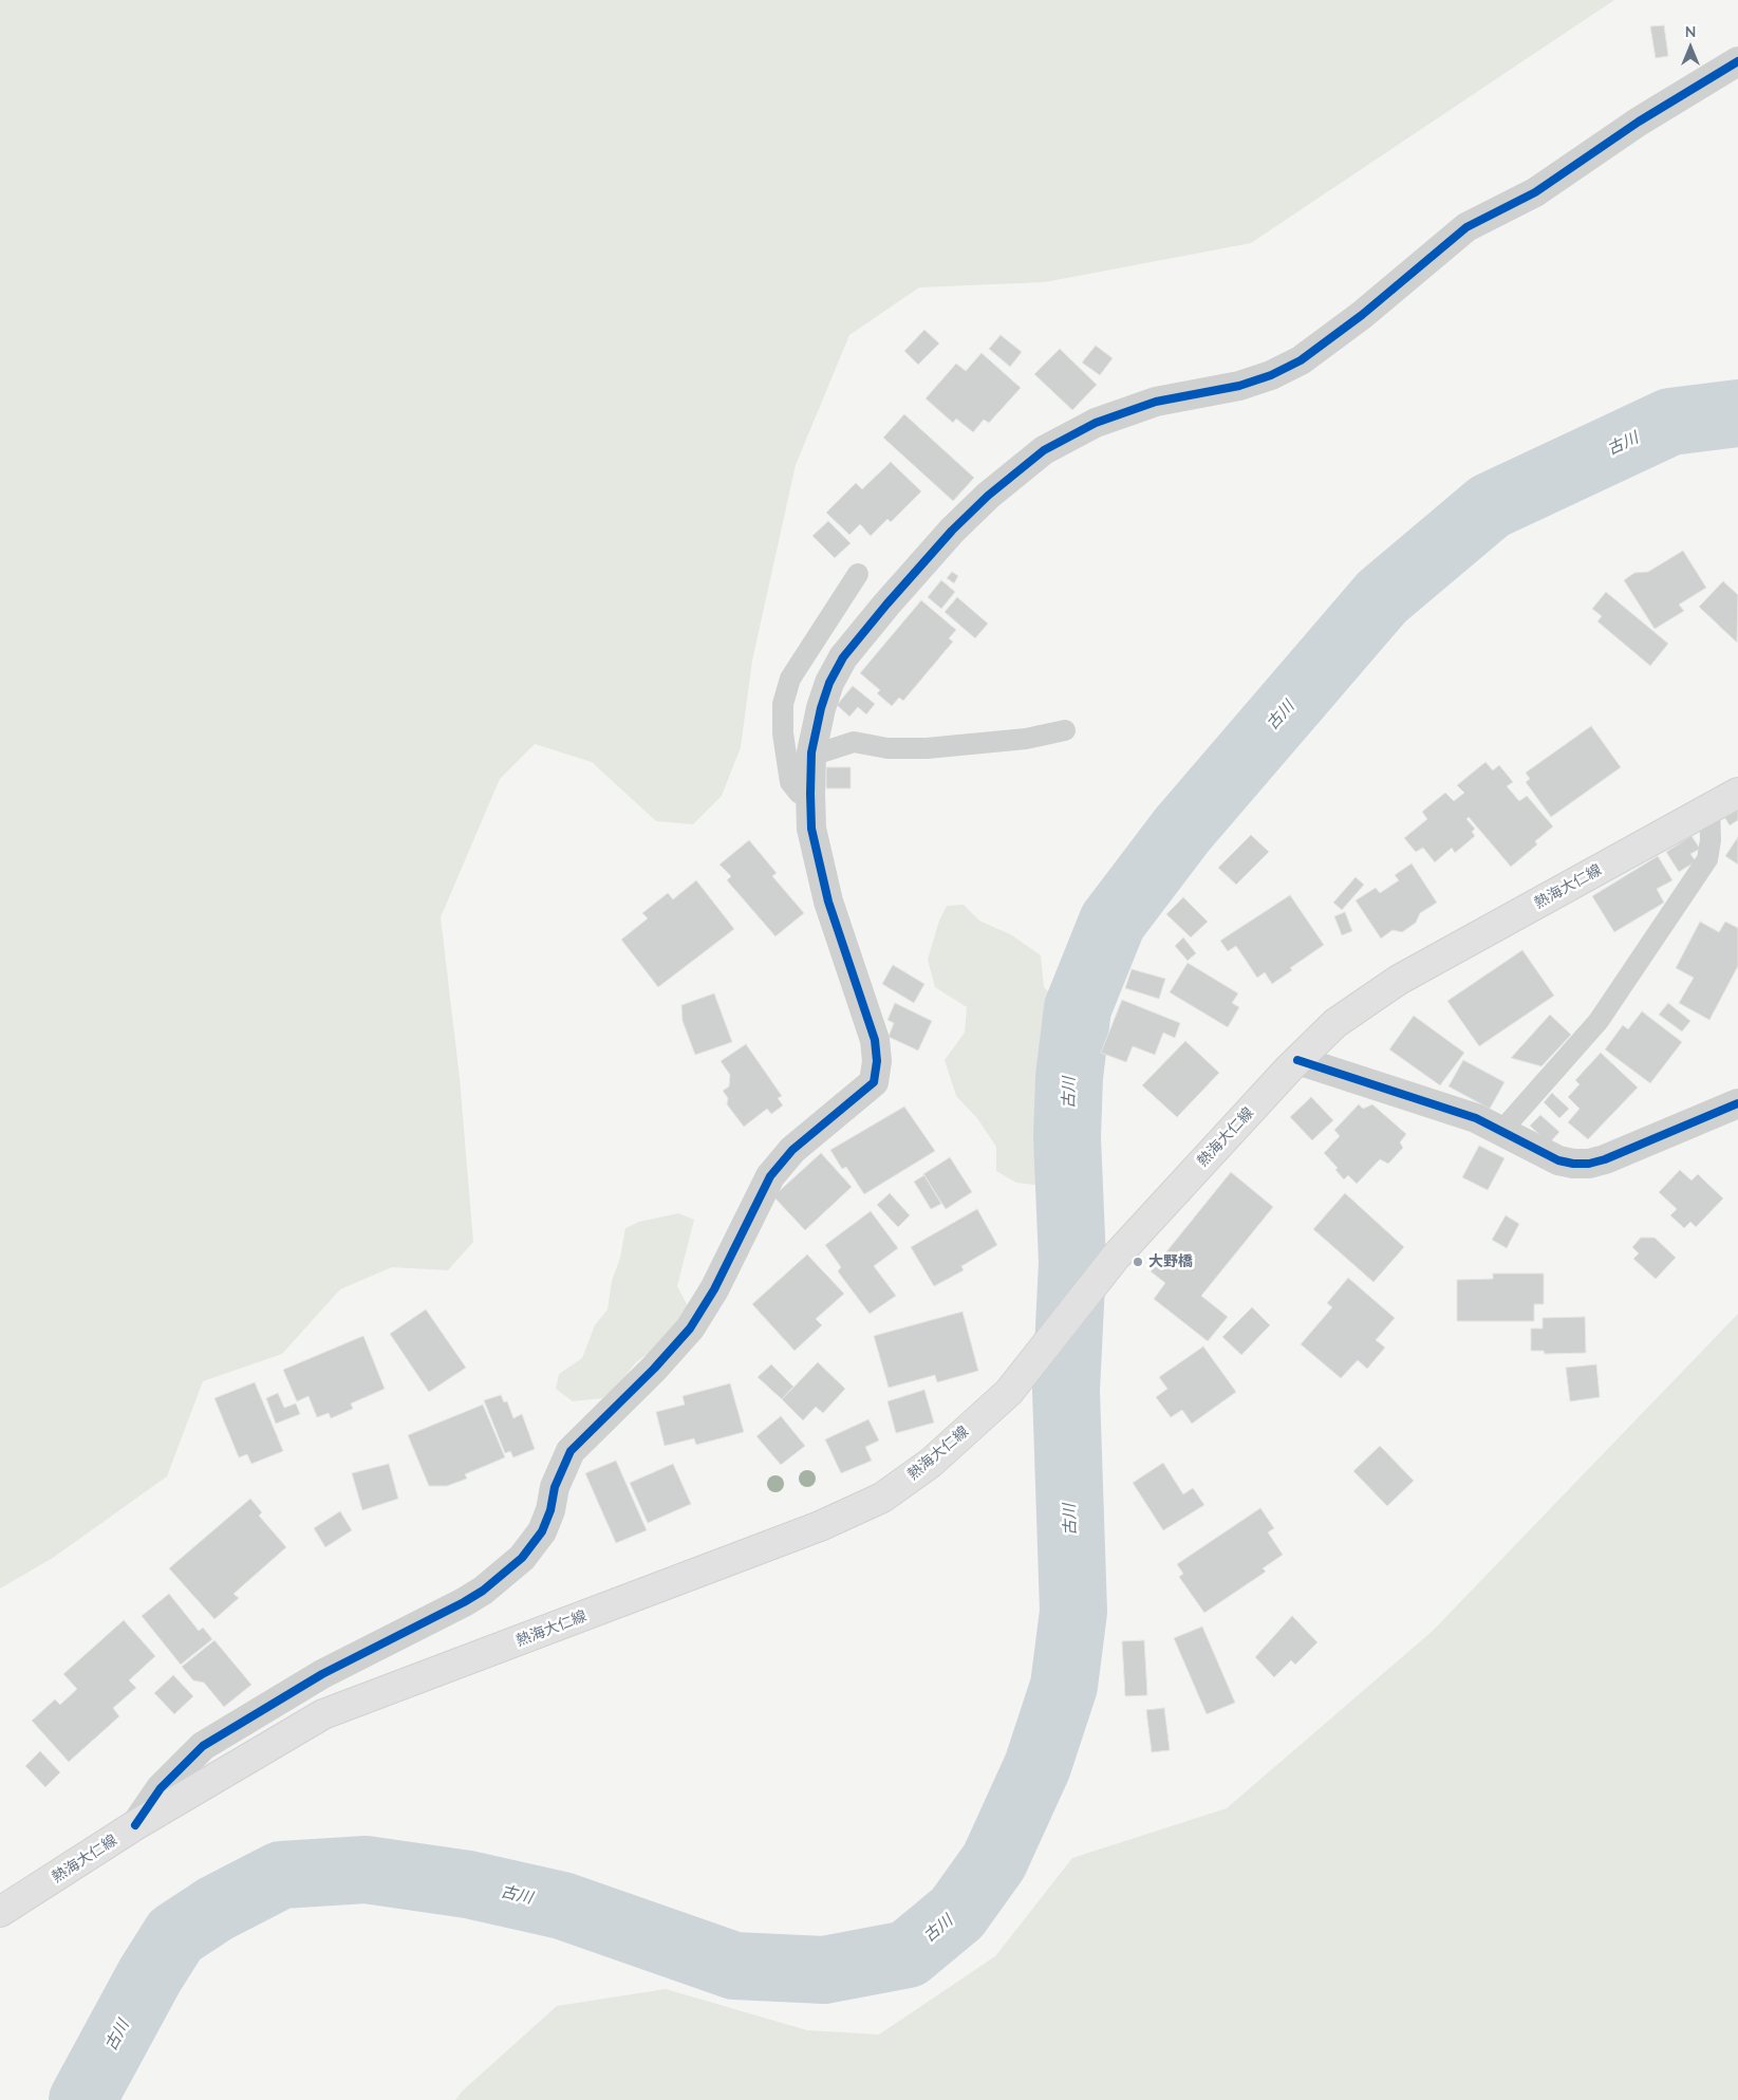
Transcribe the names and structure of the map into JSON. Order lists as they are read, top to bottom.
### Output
{
  "streets": {
    "main road": ["熱海大仁線"]
  },
  "water": ["古川"],
  "places": ["大野橋"],
  "north": "top"
}
